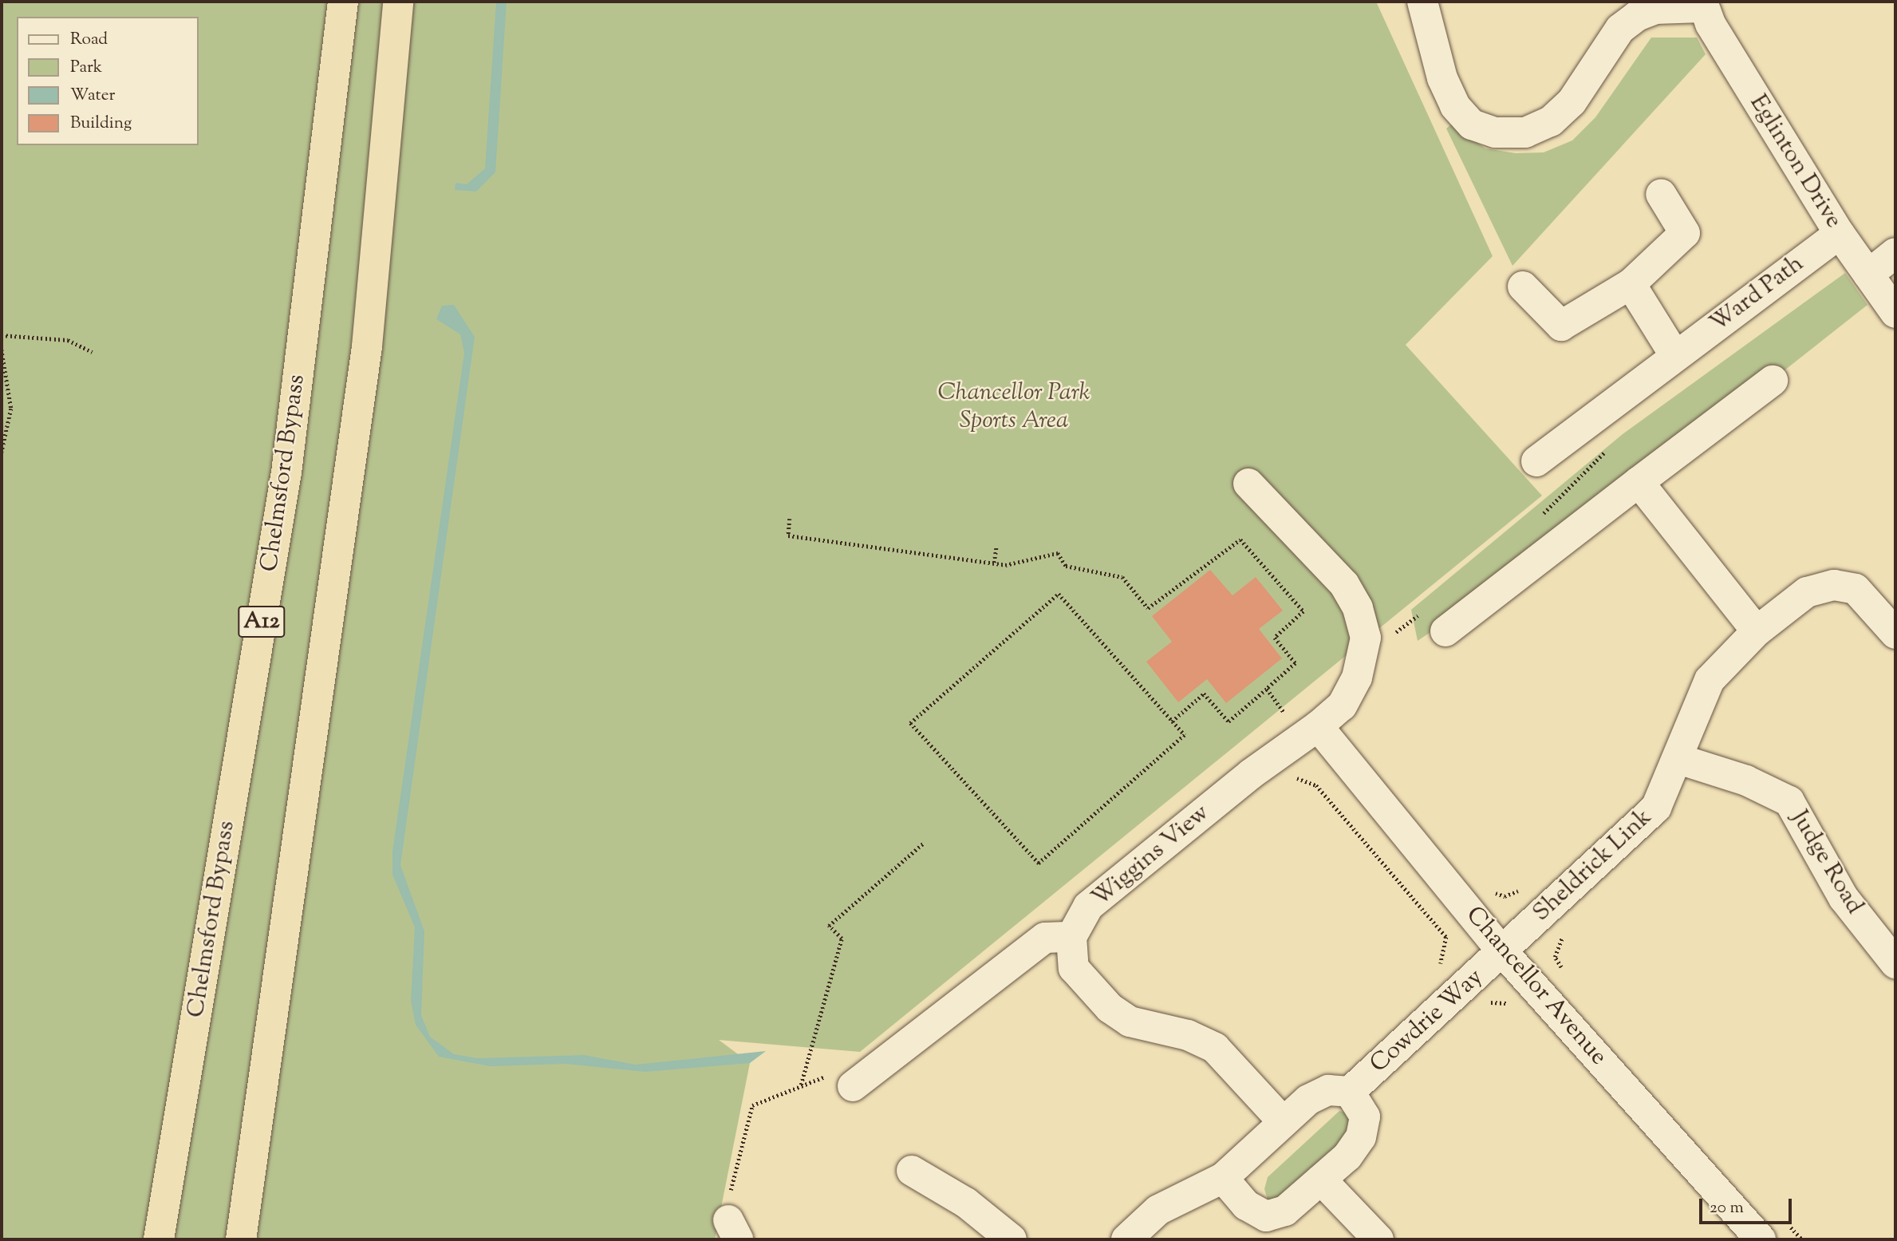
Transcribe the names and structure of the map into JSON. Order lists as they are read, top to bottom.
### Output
{
  "streets": {
    "highway": ["Chelmsford Bypass", "A12"],
    "street": [
      "Eglinton Drive",
      "Ward Path",
      "Wiggins View",
      "Judge Road",
      "Sheldrick Link",
      "Chancellor Avenue",
      "Cowdrie Way"
    ]
  },
  "crossings": [
    ["Eglinton Drive", "Ward Path"],
    ["Wiggins View", "Chancellor Avenue"],
    ["Judge Road", "Sheldrick Link"],
    ["Sheldrick Link", "Chancellor Avenue"],
    ["Sheldrick Link", "Cowdrie Way"],
    ["Chancellor Avenue", "Cowdrie Way"]
  ],
  "parks": ["Chancellor Park Sports Area"],
  "legend": [
    "Road",
    "Park",
    "Water",
    "Building"
  ],
  "scale_bar": "20 m"
}
